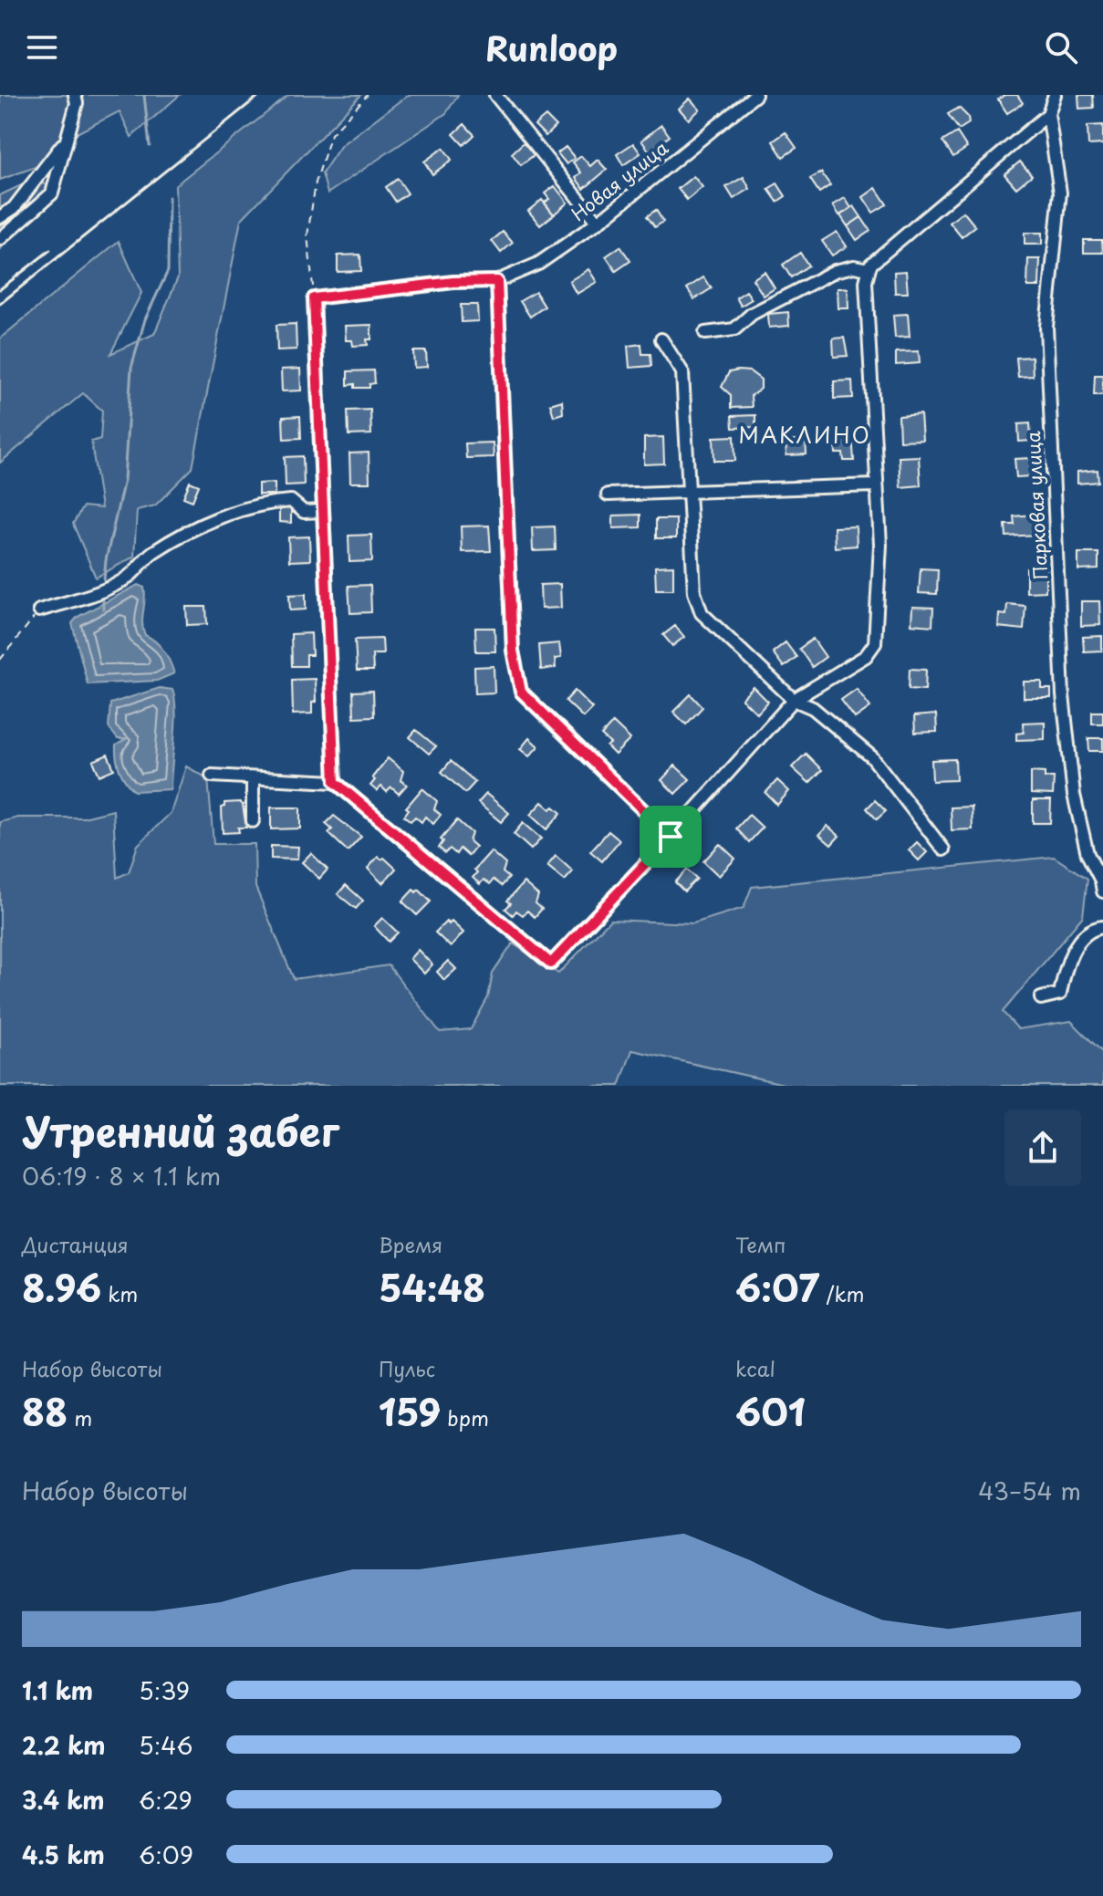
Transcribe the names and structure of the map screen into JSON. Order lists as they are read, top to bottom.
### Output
{
  "streets": {
    "street": ["Новая улица", "Парковая улица"]
  },
  "districts": ["МАКЛИНО"],
  "page": {
    "header": "Runloop",
    "heading": ["Утренний забег", "06:19 · 8 × 1.1 km"],
    "stats": [
      ["Дистанция", "8.96 km"],
      ["Время", "54:48"],
      ["Темп", "6:07 /km"],
      ["Набор высоты", "88 m"],
      ["Пульс", "159 bpm"],
      ["kcal", "601"]
    ],
    "chart": ["Набор высоты", "43–54 m"],
    "list": [
      {
        "name": "1.1 km",
        "note": "5:39"
      },
      {
        "name": "2.2 km",
        "note": "5:46"
      },
      {
        "name": "3.4 km",
        "note": "6:29"
      },
      {
        "name": "4.5 km",
        "note": "6:09"
      }
    ]
  }
}
